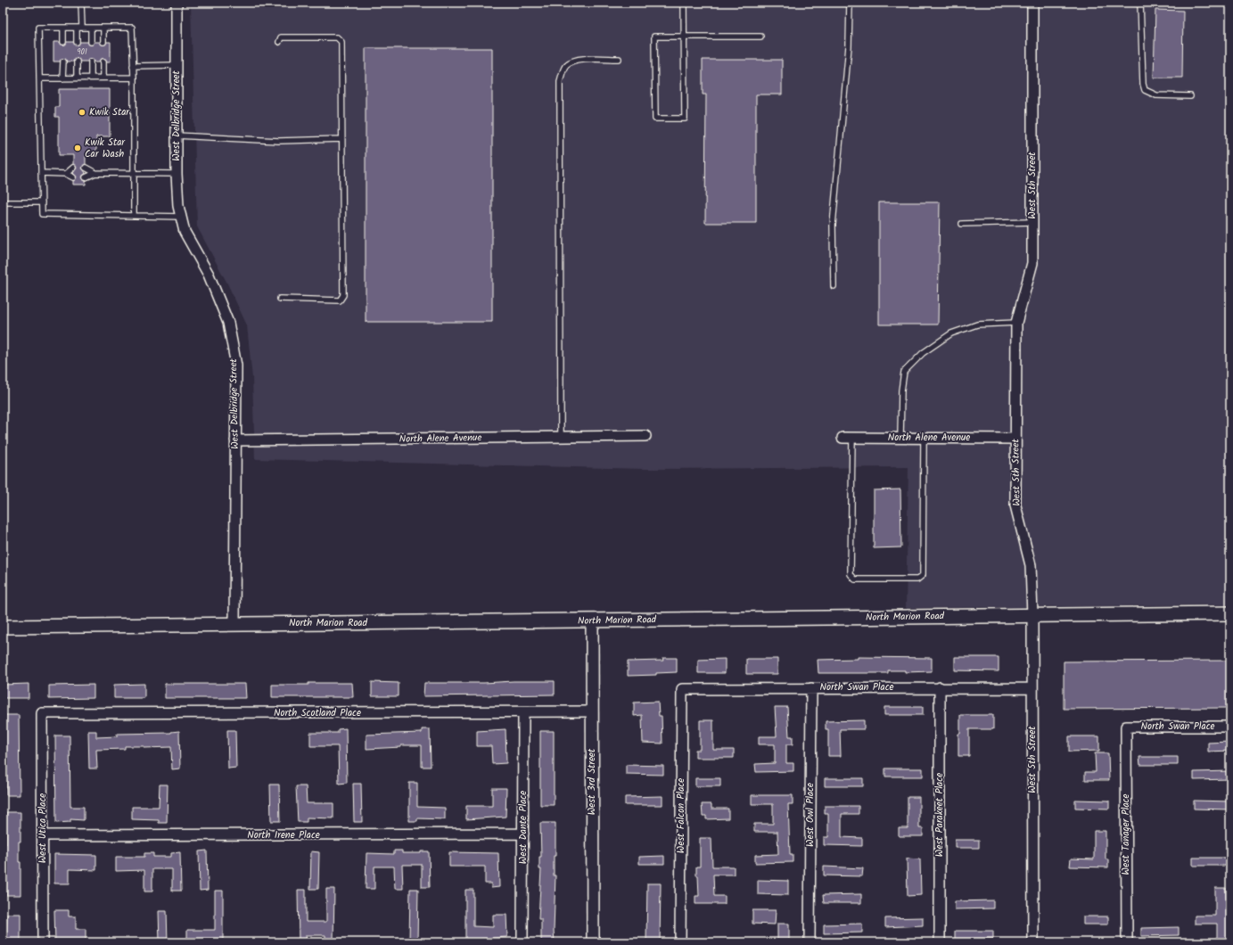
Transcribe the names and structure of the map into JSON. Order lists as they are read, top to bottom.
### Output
{
  "streets": {
    "main road": ["North Marion Road"],
    "street": [
      "West Delbridge Street",
      "West 5th Street",
      "North Alene Avenue",
      "North Swan Place",
      "North Scotland Place",
      "West 3rd Street",
      "West Owl Place",
      "West Parakeet Place",
      "West Falcon Place",
      "West Dante Place",
      "West Utica Place",
      "West Tanager Place",
      "North Irene Place"
    ]
  },
  "crossings": [
    ["West Delbridge Street", "North Alene Avenue"],
    ["West Delbridge Street", "North Marion Road"],
    ["West 5th Street", "North Alene Avenue"],
    ["West 5th Street", "North Marion Road"],
    ["West 5th Street", "North Swan Place"],
    ["North Marion Road", "West 3rd Street"],
    ["North Swan Place", "West Owl Place"],
    ["North Swan Place", "West Parakeet Place"],
    ["North Swan Place", "West Falcon Place"],
    ["North Swan Place", "West Tanager Place"],
    ["North Scotland Place", "West 3rd Street"],
    ["North Scotland Place", "West Dante Place"],
    ["North Scotland Place", "West Utica Place"],
    ["West Dante Place", "North Irene Place"],
    ["West Utica Place", "North Irene Place"]
  ],
  "places": ["Kwik Star", "Kwik Star Car Wash"],
  "house_numbers": ["901"]
}
